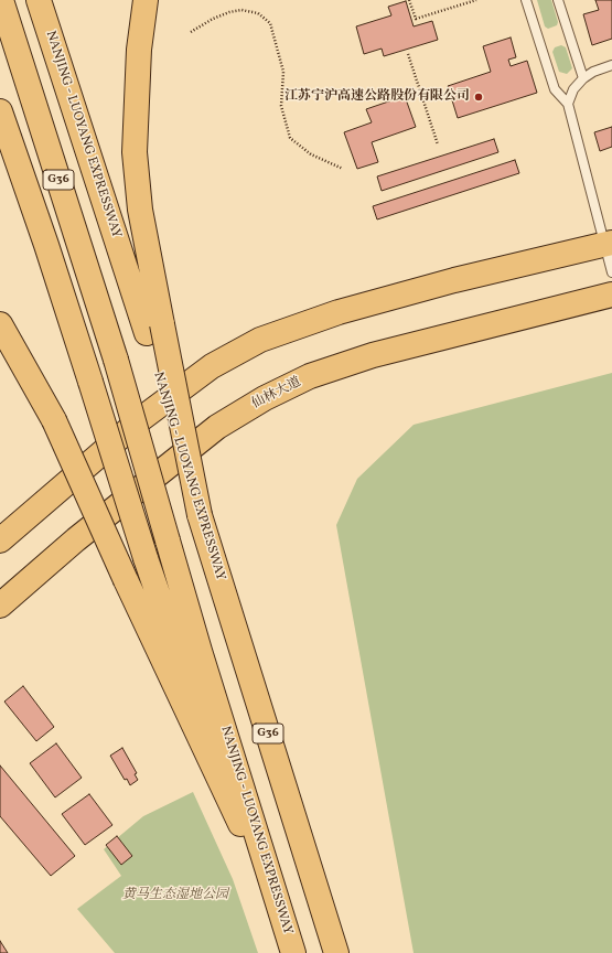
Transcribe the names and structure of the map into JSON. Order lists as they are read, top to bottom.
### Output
{
  "streets": {
    "main road": ["NANJING - LUOYANG EXPRESSWAY", "G36", "仙林大道"]
  },
  "parks": ["黄马生态湿地公园"],
  "places": ["江苏宁沪高速公路股份有限公司"]
}
